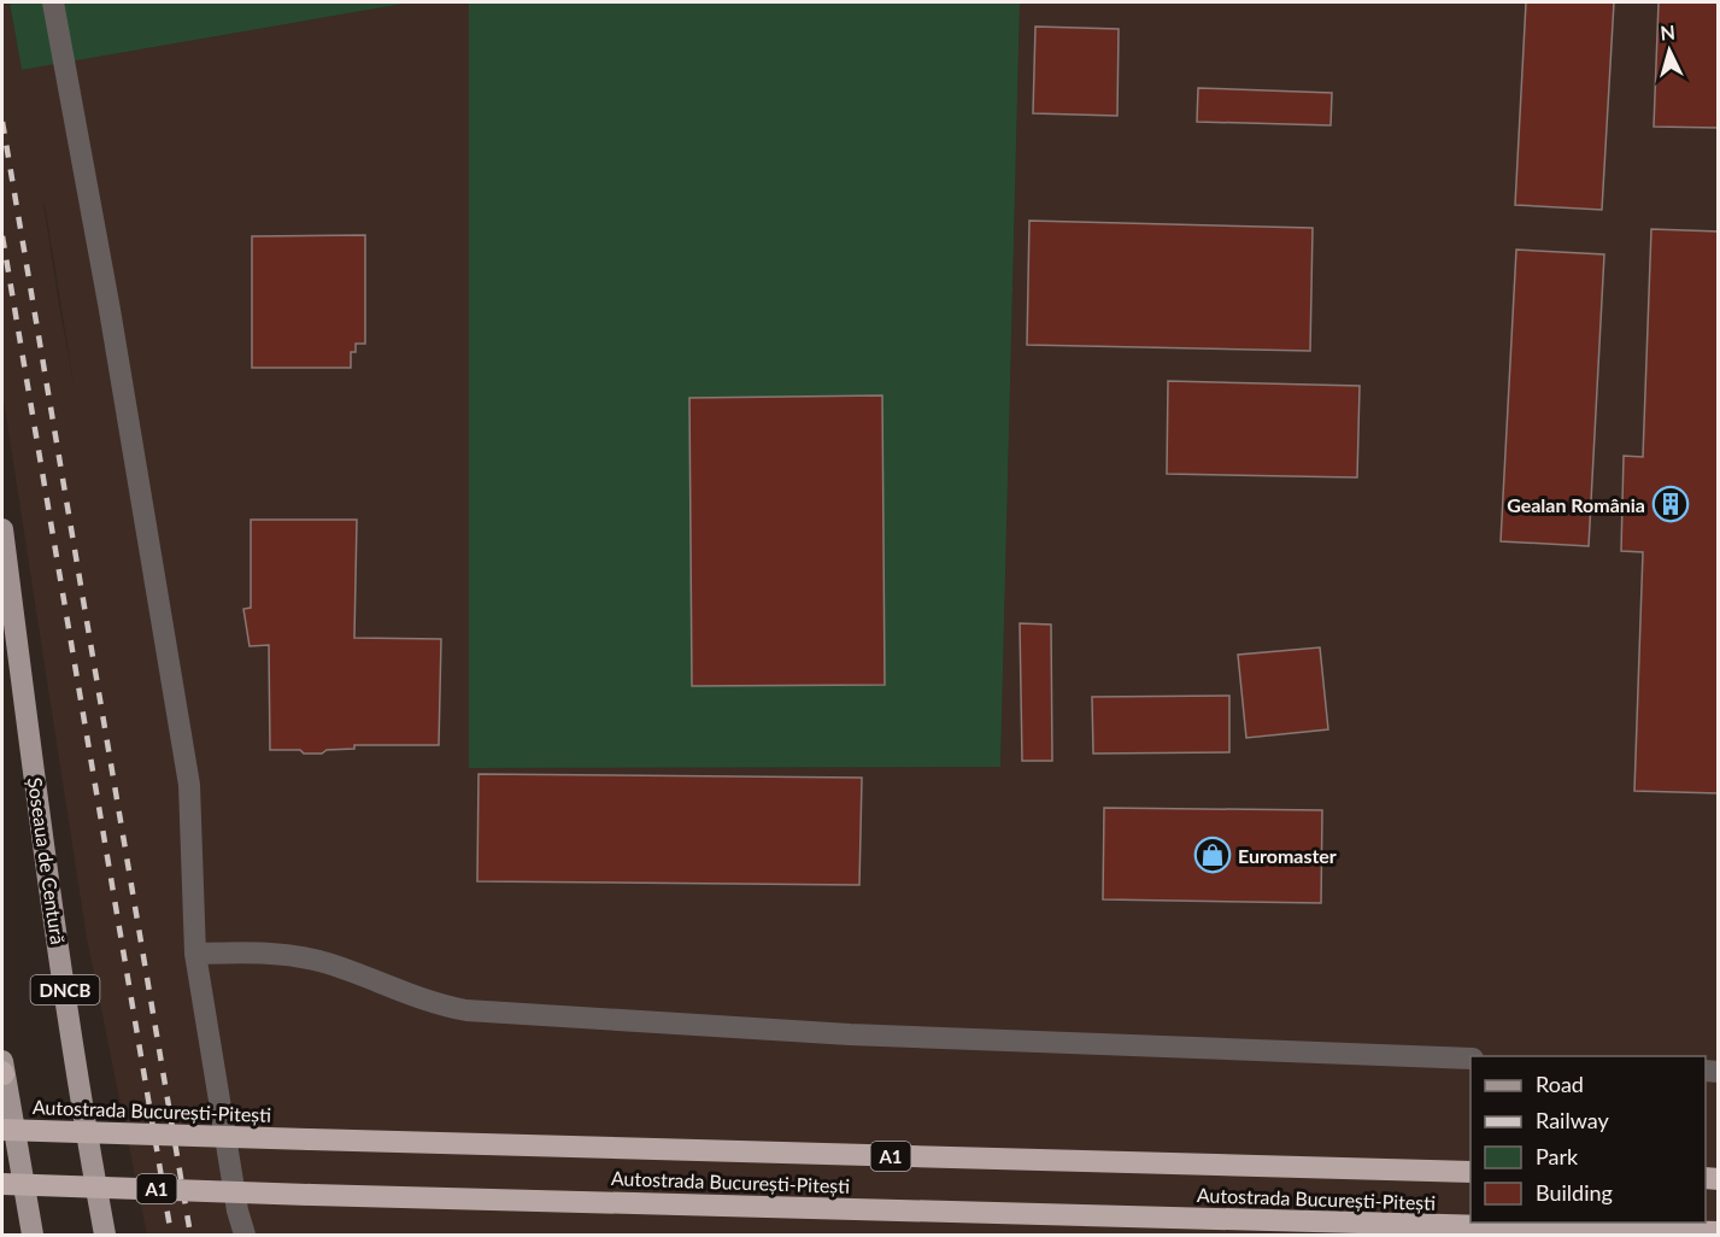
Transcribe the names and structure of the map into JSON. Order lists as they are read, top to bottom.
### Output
{
  "streets": {
    "highway": ["Autostrada București-Pitești", "A1"],
    "main road": ["Șoseaua de Centură", "DNCB"]
  },
  "places": {
    "building": ["Gealan România"],
    "shop": ["Euromaster"]
  },
  "legend": [
    "Road",
    "Railway",
    "Park",
    "Building"
  ],
  "north": "top"
}
